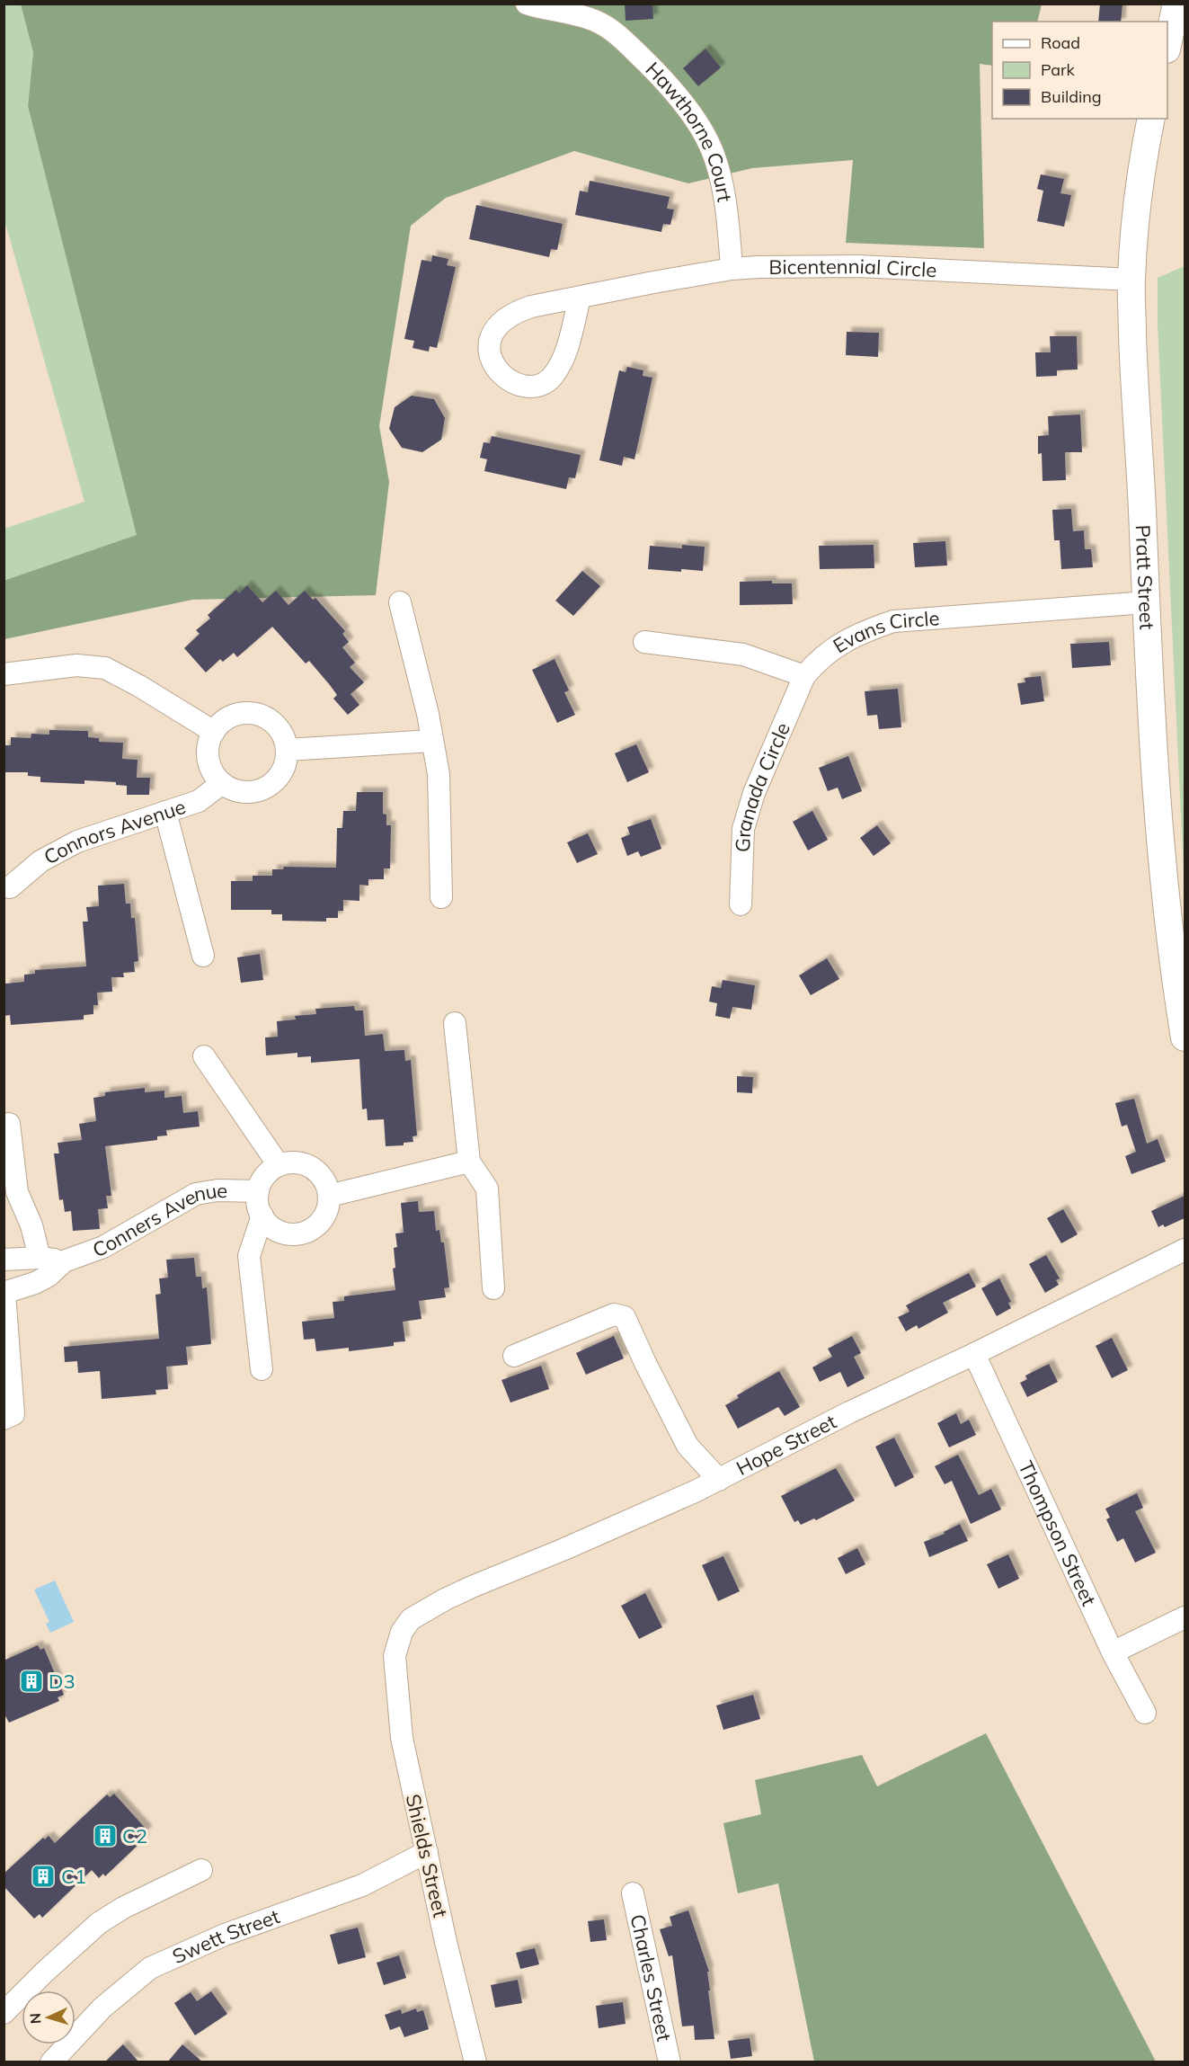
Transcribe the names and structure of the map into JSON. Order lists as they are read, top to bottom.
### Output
{
  "streets": {
    "main road": ["Pratt Street"],
    "street": [
      "Hawthorne Court",
      "Bicentennial Circle",
      "Evans Circle",
      "Granada Circle",
      "Connors Avenue",
      "Conners Avenue",
      "Hope Street",
      "Thompson Street",
      "Shields Street",
      "Swett Street",
      "Charles Street"
    ]
  },
  "crossings": [
    ["Hawthorne Court", "Bicentennial Circle"],
    ["Bicentennial Circle", "Pratt Street"],
    ["Pratt Street", "Evans Circle"],
    ["Evans Circle", "Granada Circle"],
    ["Hope Street", "Thompson Street"],
    ["Hope Street", "Shields Street"],
    ["Shields Street", "Swett Street"]
  ],
  "places": {
    "building": ["D3", "C2", "C1"]
  },
  "legend": ["Road", "Park", "Building"],
  "north": "left"
}
